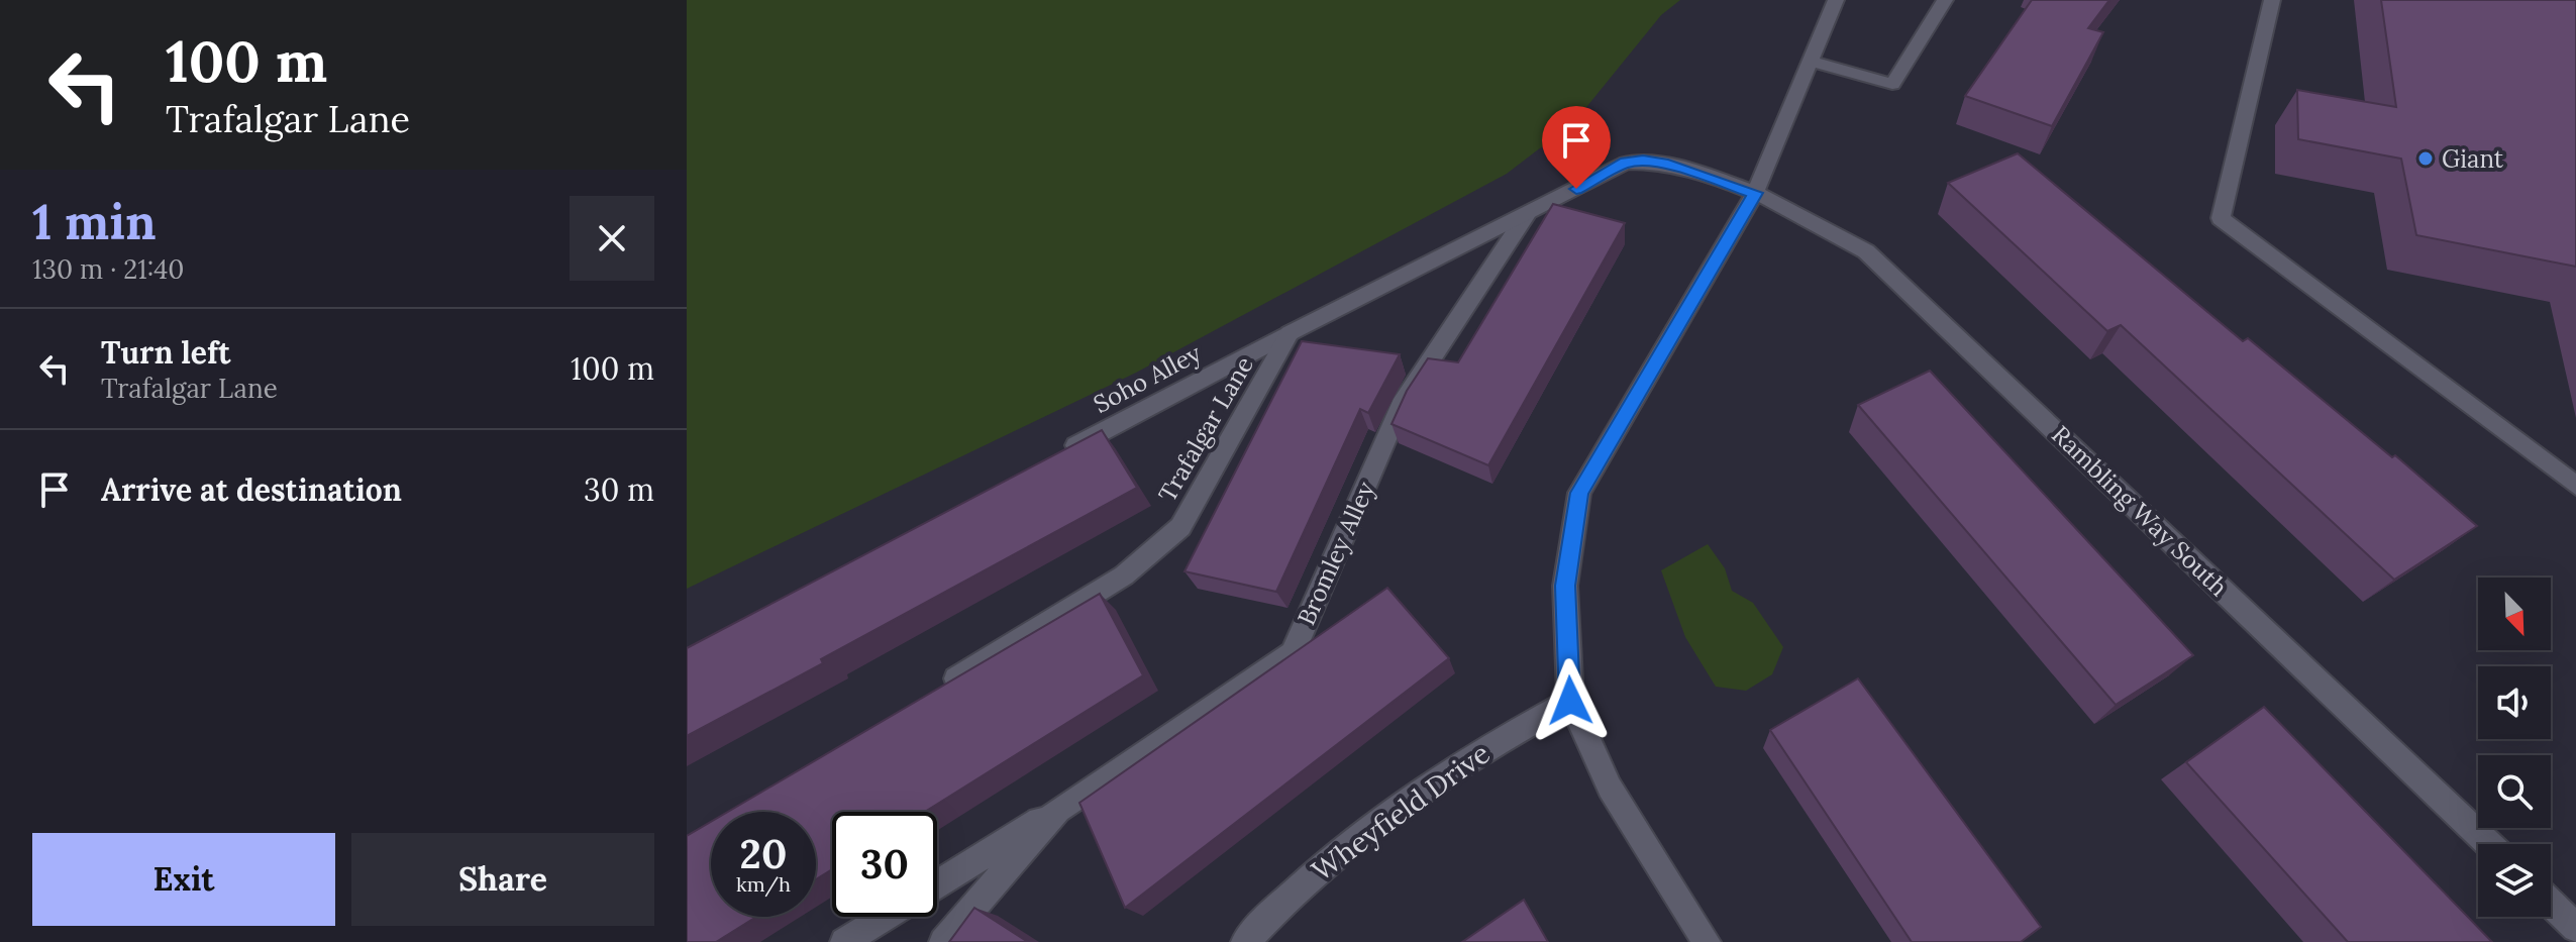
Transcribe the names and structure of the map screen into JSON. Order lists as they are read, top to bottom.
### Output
{
  "streets": {
    "street": [
      "Soho Alley",
      "Trafalgar Lane",
      "Rambling Way South",
      "Bromley Alley",
      "Wheyfield Drive"
    ]
  },
  "crossings": [
    ["Soho Alley", "Trafalgar Lane"]
  ],
  "places": ["Giant"],
  "north": "bottom right",
  "page": {
    "turn": ["100 m", "Trafalgar Lane"],
    "heading": ["1 min", "130 m · 21:40"],
    "list": [
      {
        "name": "Turn left",
        "note": "Trafalgar Lane",
        "value": "100 m"
      },
      {
        "name": "Arrive at destination",
        "value": "30 m"
      }
    ],
    "speed": "20 km/h",
    "limit": "30",
    "buttons": ["Exit", "Share"]
  }
}
